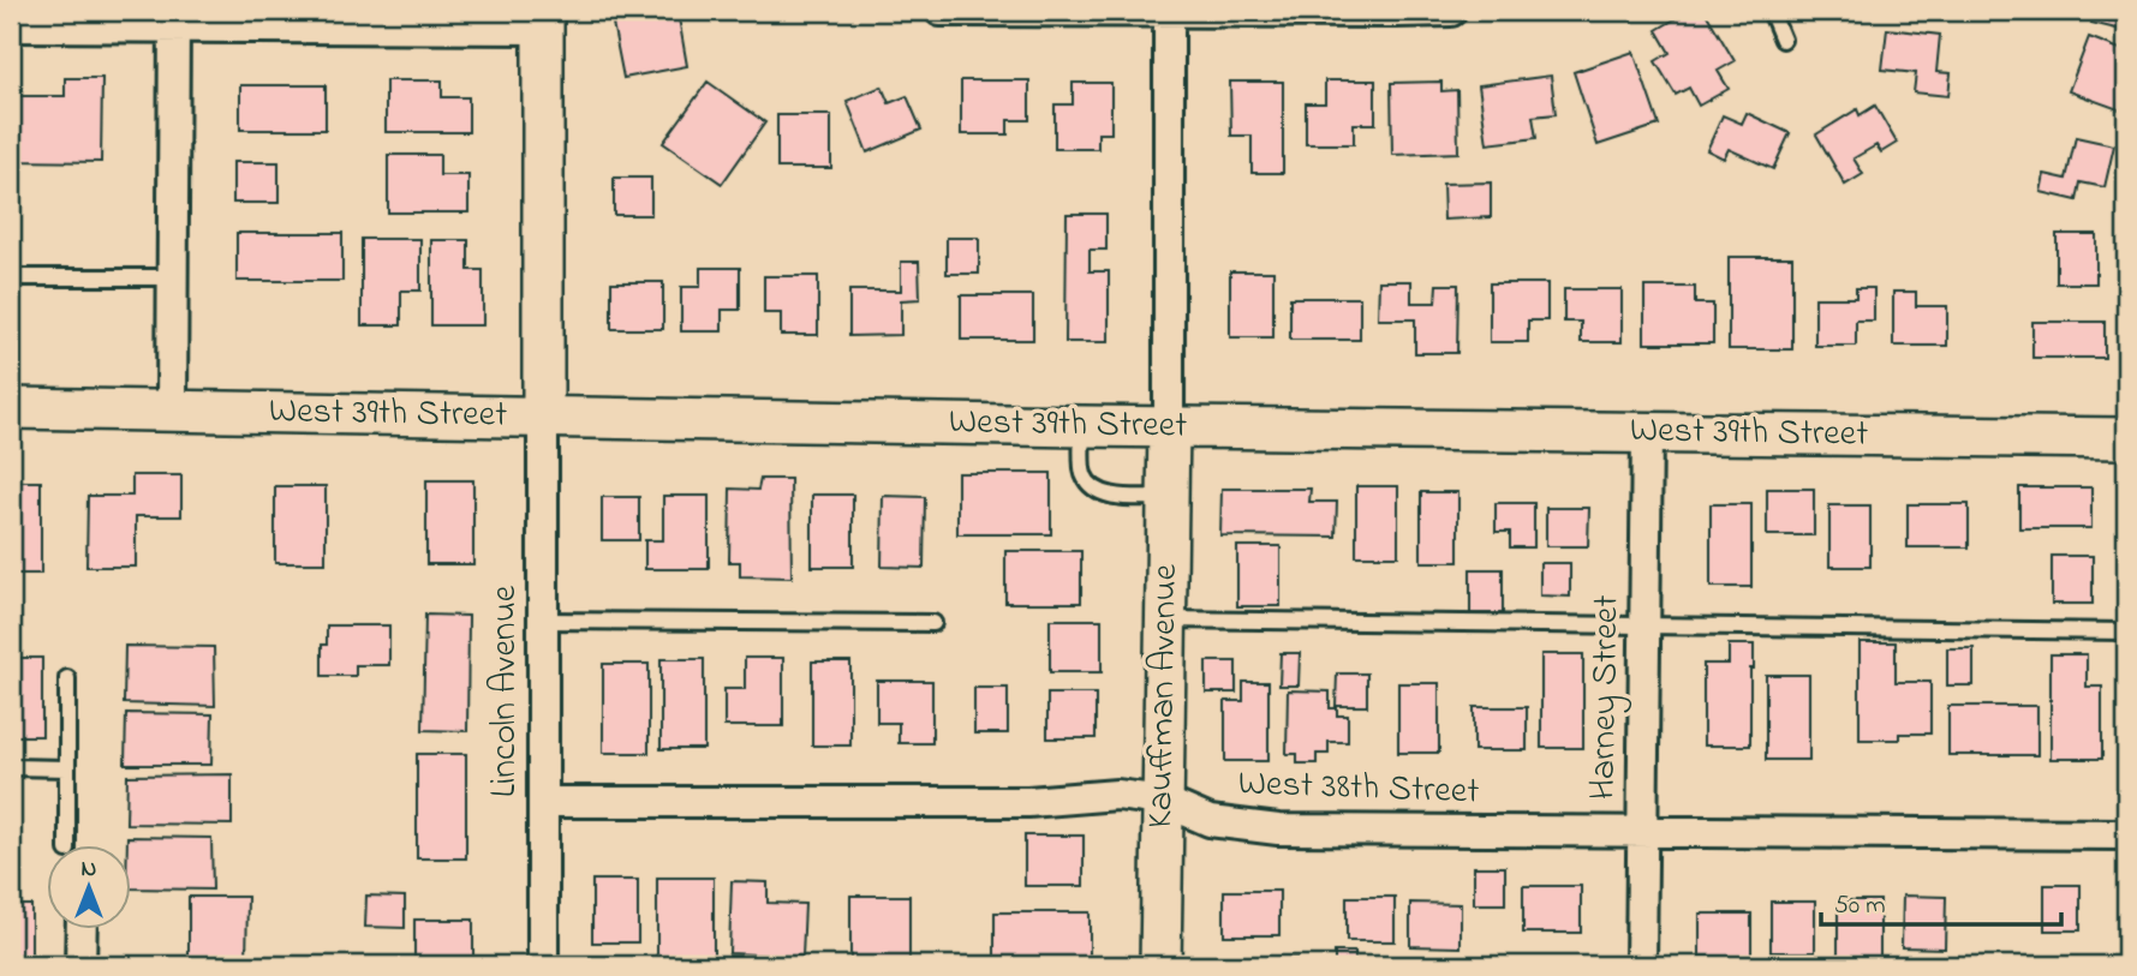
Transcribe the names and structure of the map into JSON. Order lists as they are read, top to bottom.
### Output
{
  "streets": {
    "street": [
      "West 39th Street",
      "Lincoln Avenue",
      "Kauffman Avenue",
      "Harney Street",
      "West 38th Street"
    ]
  },
  "crossings": [
    ["West 39th Street", "Lincoln Avenue"],
    ["West 39th Street", "Kauffman Avenue"],
    ["West 39th Street", "Harney Street"],
    ["Lincoln Avenue", "West 38th Street"],
    ["Kauffman Avenue", "West 38th Street"],
    ["Harney Street", "West 38th Street"]
  ],
  "scale_bar": "50 m",
  "north": "top"
}
